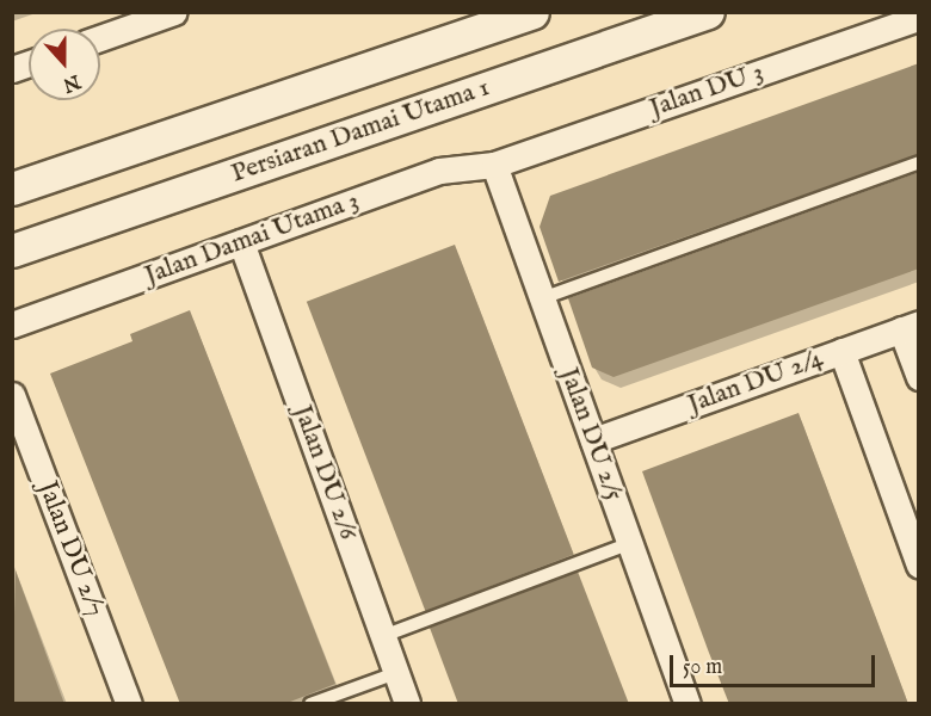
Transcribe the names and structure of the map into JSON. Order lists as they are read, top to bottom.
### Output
{
  "streets": {
    "street": [
      "Jalan DU 3",
      "Persiaran Damai Utama 1",
      "Jalan Damai Utama 3",
      "Jalan DU 2/4",
      "Jalan DU 2/5",
      "Jalan DU 2/6",
      "Jalan DU 2/7"
    ]
  },
  "crossings": [
    ["Jalan DU 3", "Jalan Damai Utama 3"],
    ["Jalan DU 3", "Jalan DU 2/5"],
    ["Jalan Damai Utama 3", "Jalan DU 2/5"],
    ["Jalan Damai Utama 3", "Jalan DU 2/6"],
    ["Jalan DU 2/4", "Jalan DU 2/5"]
  ],
  "scale_bar": "50 m",
  "north": "bottom"
}
